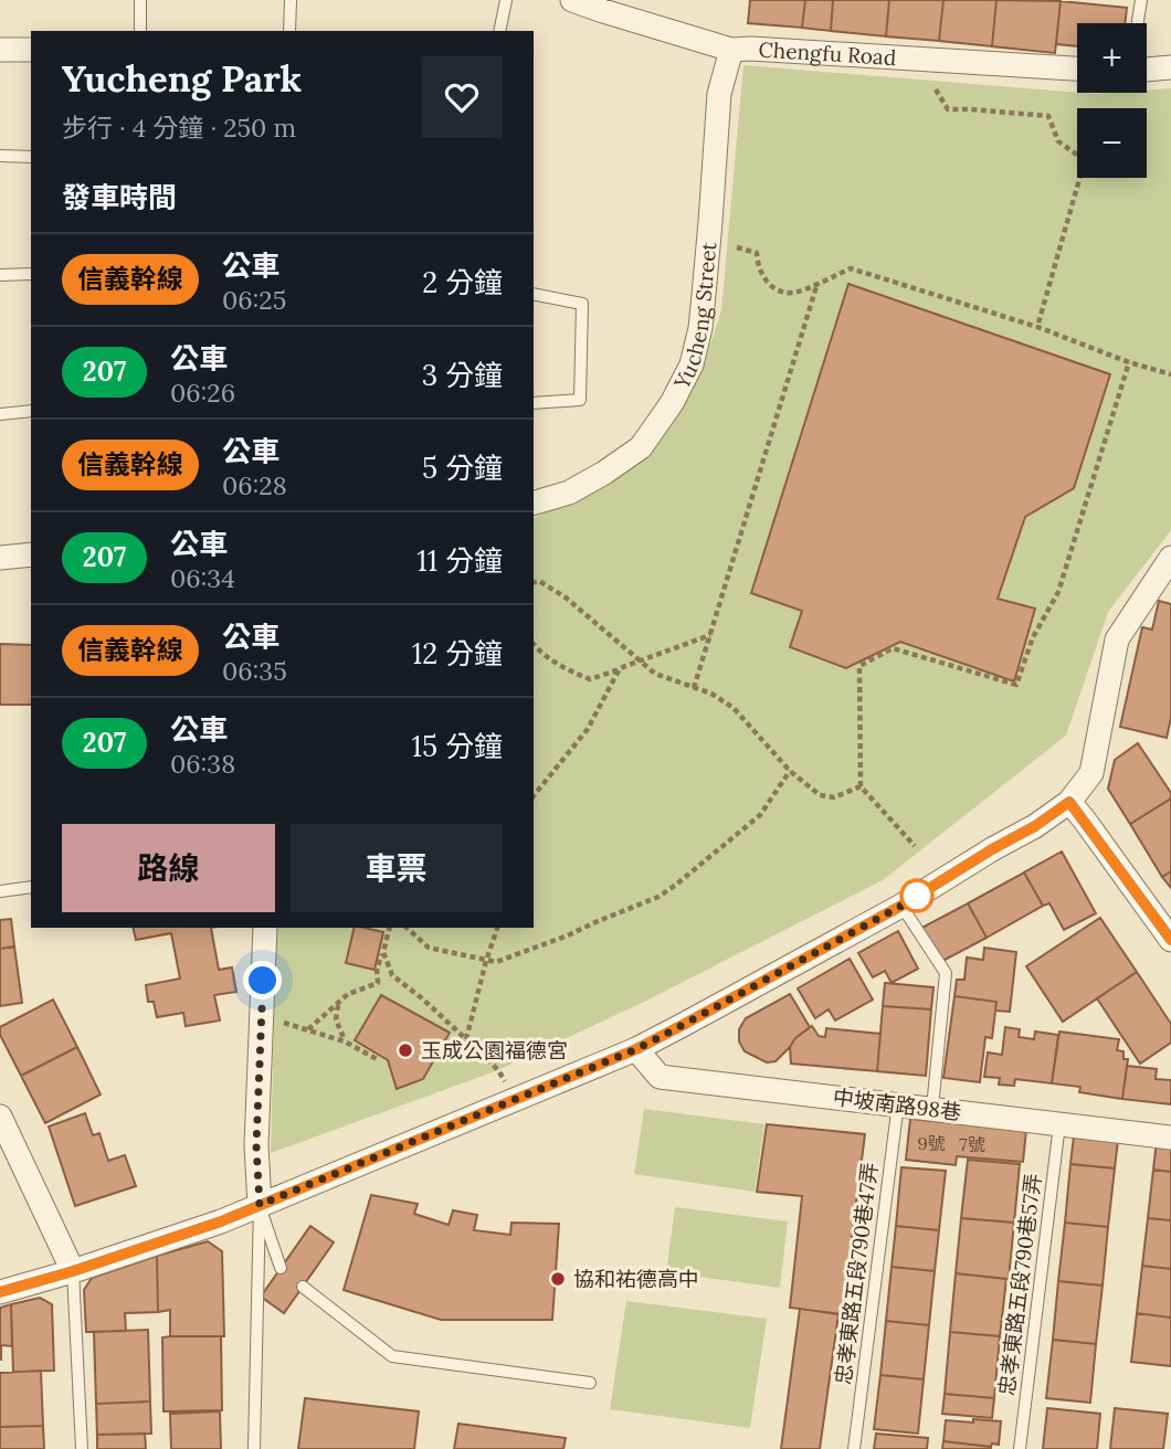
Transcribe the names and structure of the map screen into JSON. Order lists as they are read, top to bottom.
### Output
{
  "streets": {
    "street": ["Chengfu Road", "Yucheng Street", "中坡南路98巷"],
    "lane": ["忠孝東路五段790巷47弄", "忠孝東路五段790巷57弄"]
  },
  "crossings": [
    ["Chengfu Road", "Yucheng Street"],
    ["中坡南路98巷", "忠孝東路五段790巷47弄"],
    ["中坡南路98巷", "忠孝東路五段790巷57弄"]
  ],
  "places": ["玉成公園福德宮", "協和祐德高中"],
  "lines": ["bus line 信義幹線"],
  "house_numbers": ["9號", "7號"],
  "page": {
    "map_buttons": ["+", "−"],
    "heading": [
      ["Yucheng Park", "步行 · 4 分鐘 · 250 m"],
      "發車時間"
    ],
    "list": [
      {
        "mark": "信義幹線",
        "name": "公車",
        "note": "06:25",
        "value": "2 分鐘"
      },
      {
        "mark": "207",
        "name": "公車",
        "note": "06:26",
        "value": "3 分鐘"
      },
      {
        "mark": "信義幹線",
        "name": "公車",
        "note": "06:28",
        "value": "5 分鐘"
      },
      {
        "mark": "207",
        "name": "公車",
        "note": "06:34",
        "value": "11 分鐘"
      },
      {
        "mark": "信義幹線",
        "name": "公車",
        "note": "06:35",
        "value": "12 分鐘"
      },
      {
        "mark": "207",
        "name": "公車",
        "note": "06:38",
        "value": "15 分鐘"
      }
    ],
    "buttons": ["路線", "車票"]
  }
}
